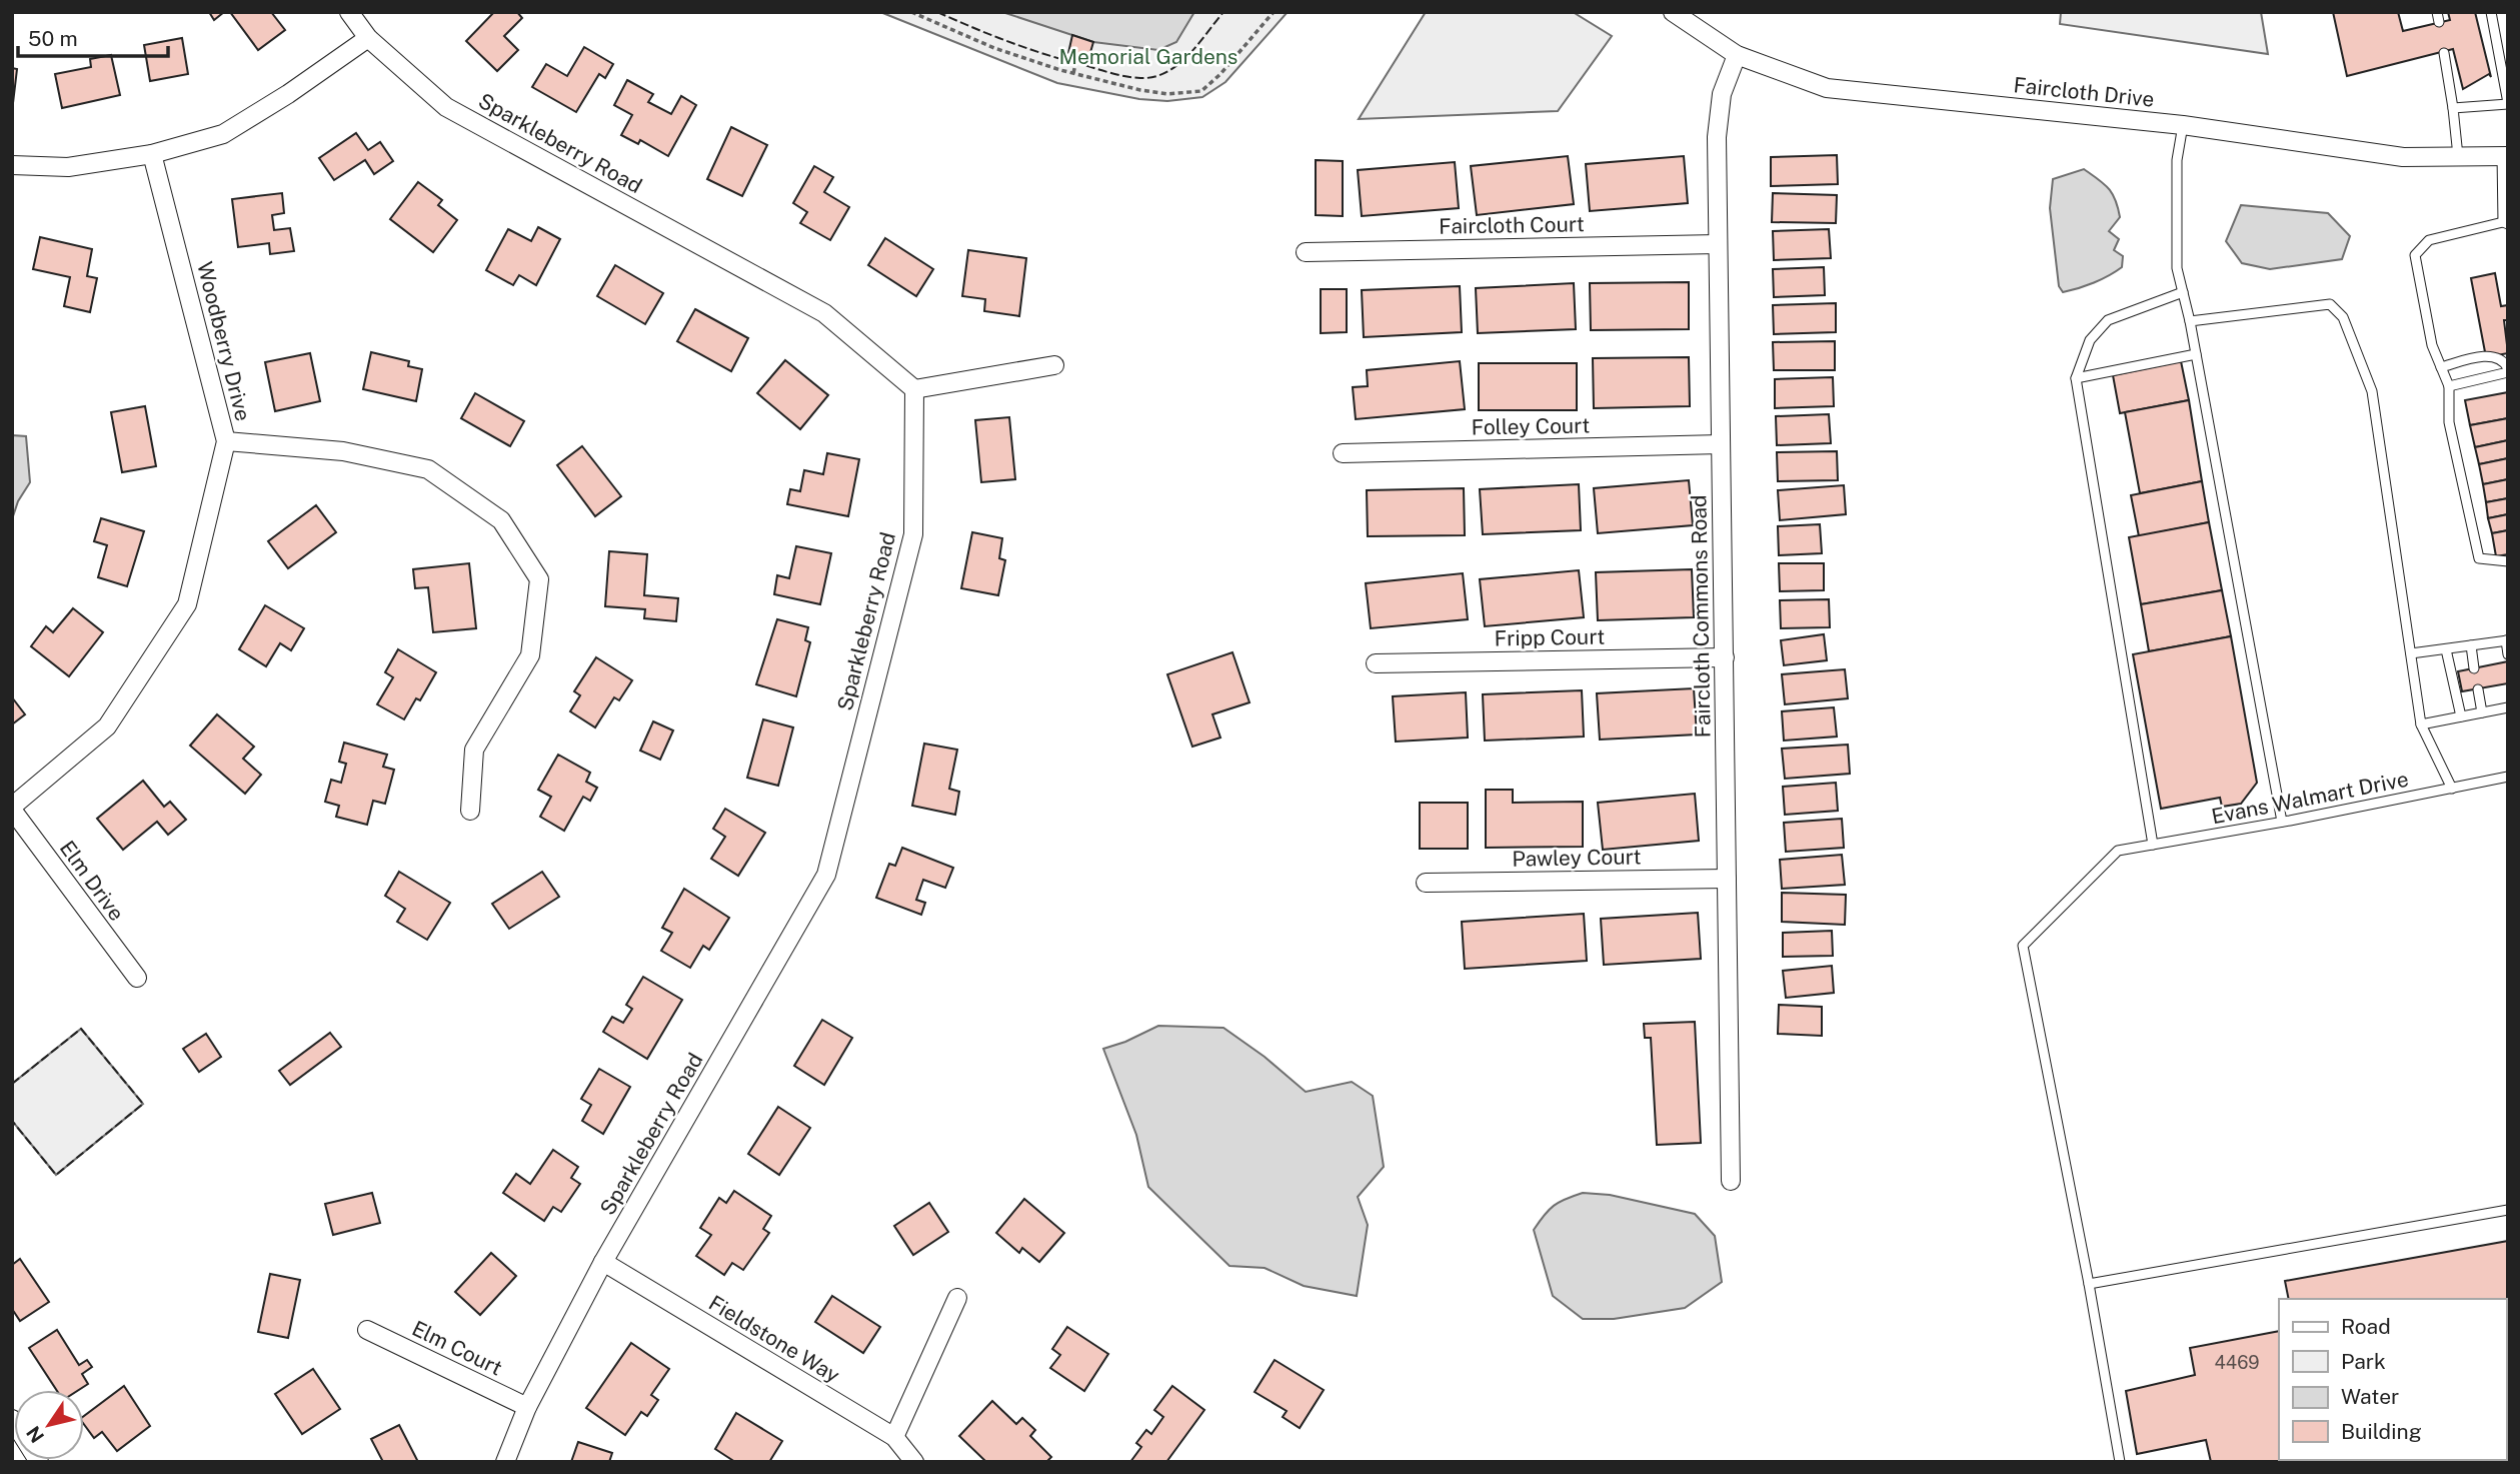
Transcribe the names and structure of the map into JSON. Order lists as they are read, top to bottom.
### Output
{
  "streets": {
    "street": [
      "Faircloth Drive",
      "Sparkleberry Road",
      "Faircloth Court",
      "Woodberry Drive",
      "Folley Court",
      "Faircloth Commons Road",
      "Fripp Court",
      "Pawley Court",
      "Elm Drive",
      "Fieldstone Way",
      "Elm Court"
    ],
    "lane": ["Evans Walmart Drive"]
  },
  "crossings": [
    ["Faircloth Drive", "Faircloth Commons Road"],
    ["Sparkleberry Road", "Fieldstone Way"],
    ["Sparkleberry Road", "Elm Court"],
    ["Faircloth Court", "Faircloth Commons Road"],
    ["Woodberry Drive", "Elm Drive"],
    ["Folley Court", "Faircloth Commons Road"],
    ["Faircloth Commons Road", "Fripp Court"],
    ["Faircloth Commons Road", "Pawley Court"]
  ],
  "parks": ["Memorial Gardens"],
  "house_numbers": ["4469"],
  "legend": [
    "Road",
    "Park",
    "Water",
    "Building"
  ],
  "scale_bar": "50 m",
  "north": "bottom left"
}
